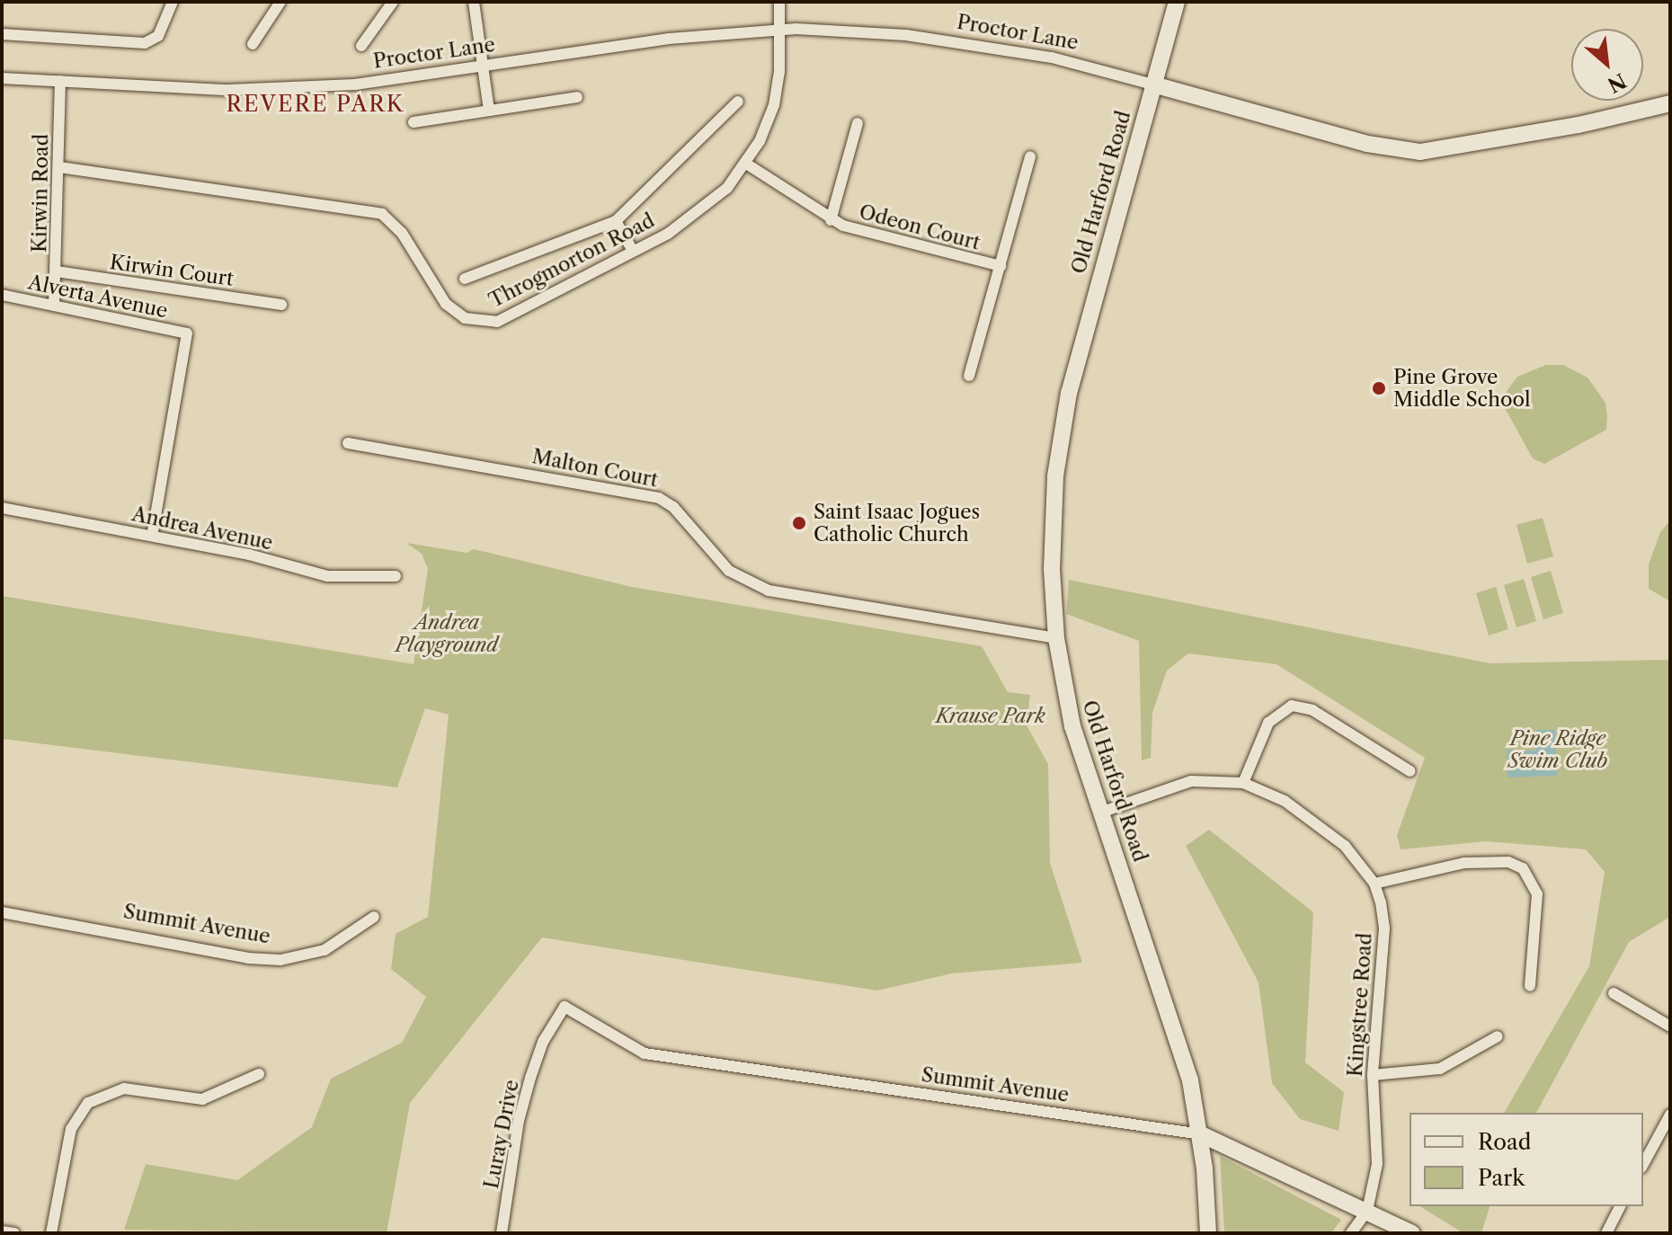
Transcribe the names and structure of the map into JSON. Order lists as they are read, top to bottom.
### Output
{
  "streets": {
    "street": [
      "Proctor Lane",
      "Old Harford Road",
      "Kirwin Road",
      "Odeon Court",
      "Throgmorton Road",
      "Kirwin Court",
      "Alverta Avenue",
      "Malton Court",
      "Andrea Avenue",
      "Summit Avenue",
      "Kingstree Road",
      "Luray Drive"
    ]
  },
  "crossings": [
    ["Proctor Lane", "Old Harford Road"],
    ["Proctor Lane", "Kirwin Road"],
    ["Proctor Lane", "Throgmorton Road"],
    ["Old Harford Road", "Malton Court"],
    ["Old Harford Road", "Summit Avenue"],
    ["Kirwin Road", "Throgmorton Road"],
    ["Kirwin Road", "Kirwin Court"],
    ["Kirwin Road", "Alverta Avenue"],
    ["Odeon Court", "Throgmorton Road"],
    ["Alverta Avenue", "Andrea Avenue"],
    ["Summit Avenue", "Kingstree Road"],
    ["Summit Avenue", "Luray Drive"]
  ],
  "districts": ["REVERE PARK"],
  "parks": ["Andrea Playground", "Krause Park", "Pine Ridge Swim Club"],
  "places": ["Pine Grove Middle School", "Saint Isaac Jogues Catholic Church"],
  "legend": ["Road", "Park"],
  "north": "bottom right"
}
